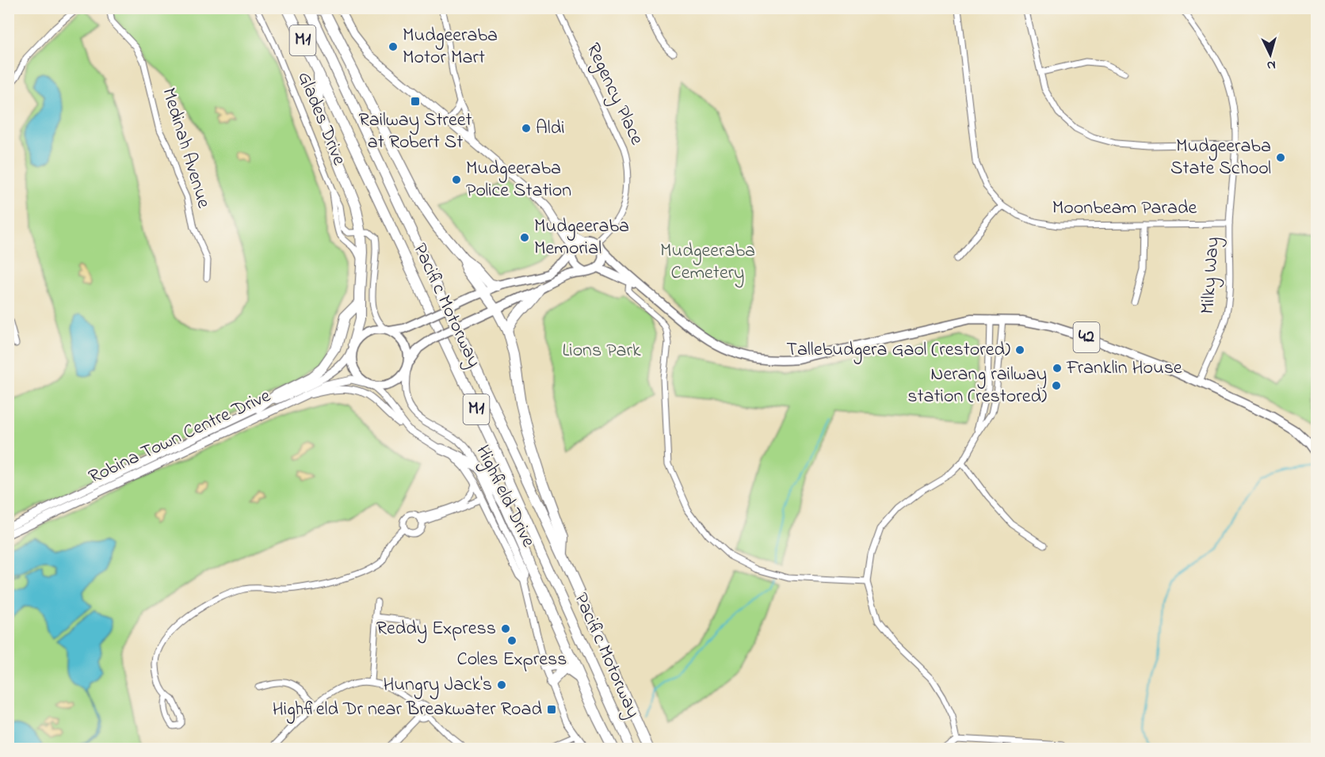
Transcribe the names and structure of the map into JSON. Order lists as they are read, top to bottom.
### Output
{
  "streets": {
    "highway": ["M1", "Pacific Motorway"],
    "main road": ["42", "Robina Town Centre Drive"],
    "street": [
      "Regency Place",
      "Glades Drive",
      "Medinah Avenue",
      "Moonbeam Parade",
      "Milky Way",
      "Highfield Drive"
    ]
  },
  "crossings": [
    ["M1", "Glades Drive"],
    ["M1", "Pacific Motorway"],
    ["M1", "Robina Town Centre Drive"],
    ["M1", "Highfield Drive"],
    ["Regency Place", "42"],
    ["Moonbeam Parade", "Milky Way"],
    ["Milky Way", "42"],
    ["Robina Town Centre Drive", "Highfield Drive"]
  ],
  "parks": ["Mudgeeraba Cemetery", "Lions Park"],
  "places": {
    "other": [
      "Mudgeeraba Motor Mart",
      "Aldi",
      "Mudgeeraba State School",
      "Mudgeeraba Police Station",
      "Mudgeeraba Memorial",
      "Tallebudgera Gaol (restored)",
      "Franklin House",
      "Nerang railway station (restored)",
      "Reddy Express",
      "Coles Express",
      "Hungry Jack's"
    ],
    "transit": ["Railway Street at Robert St", "Highfield Dr near Breakwater Road"]
  },
  "north": "bottom"
}
